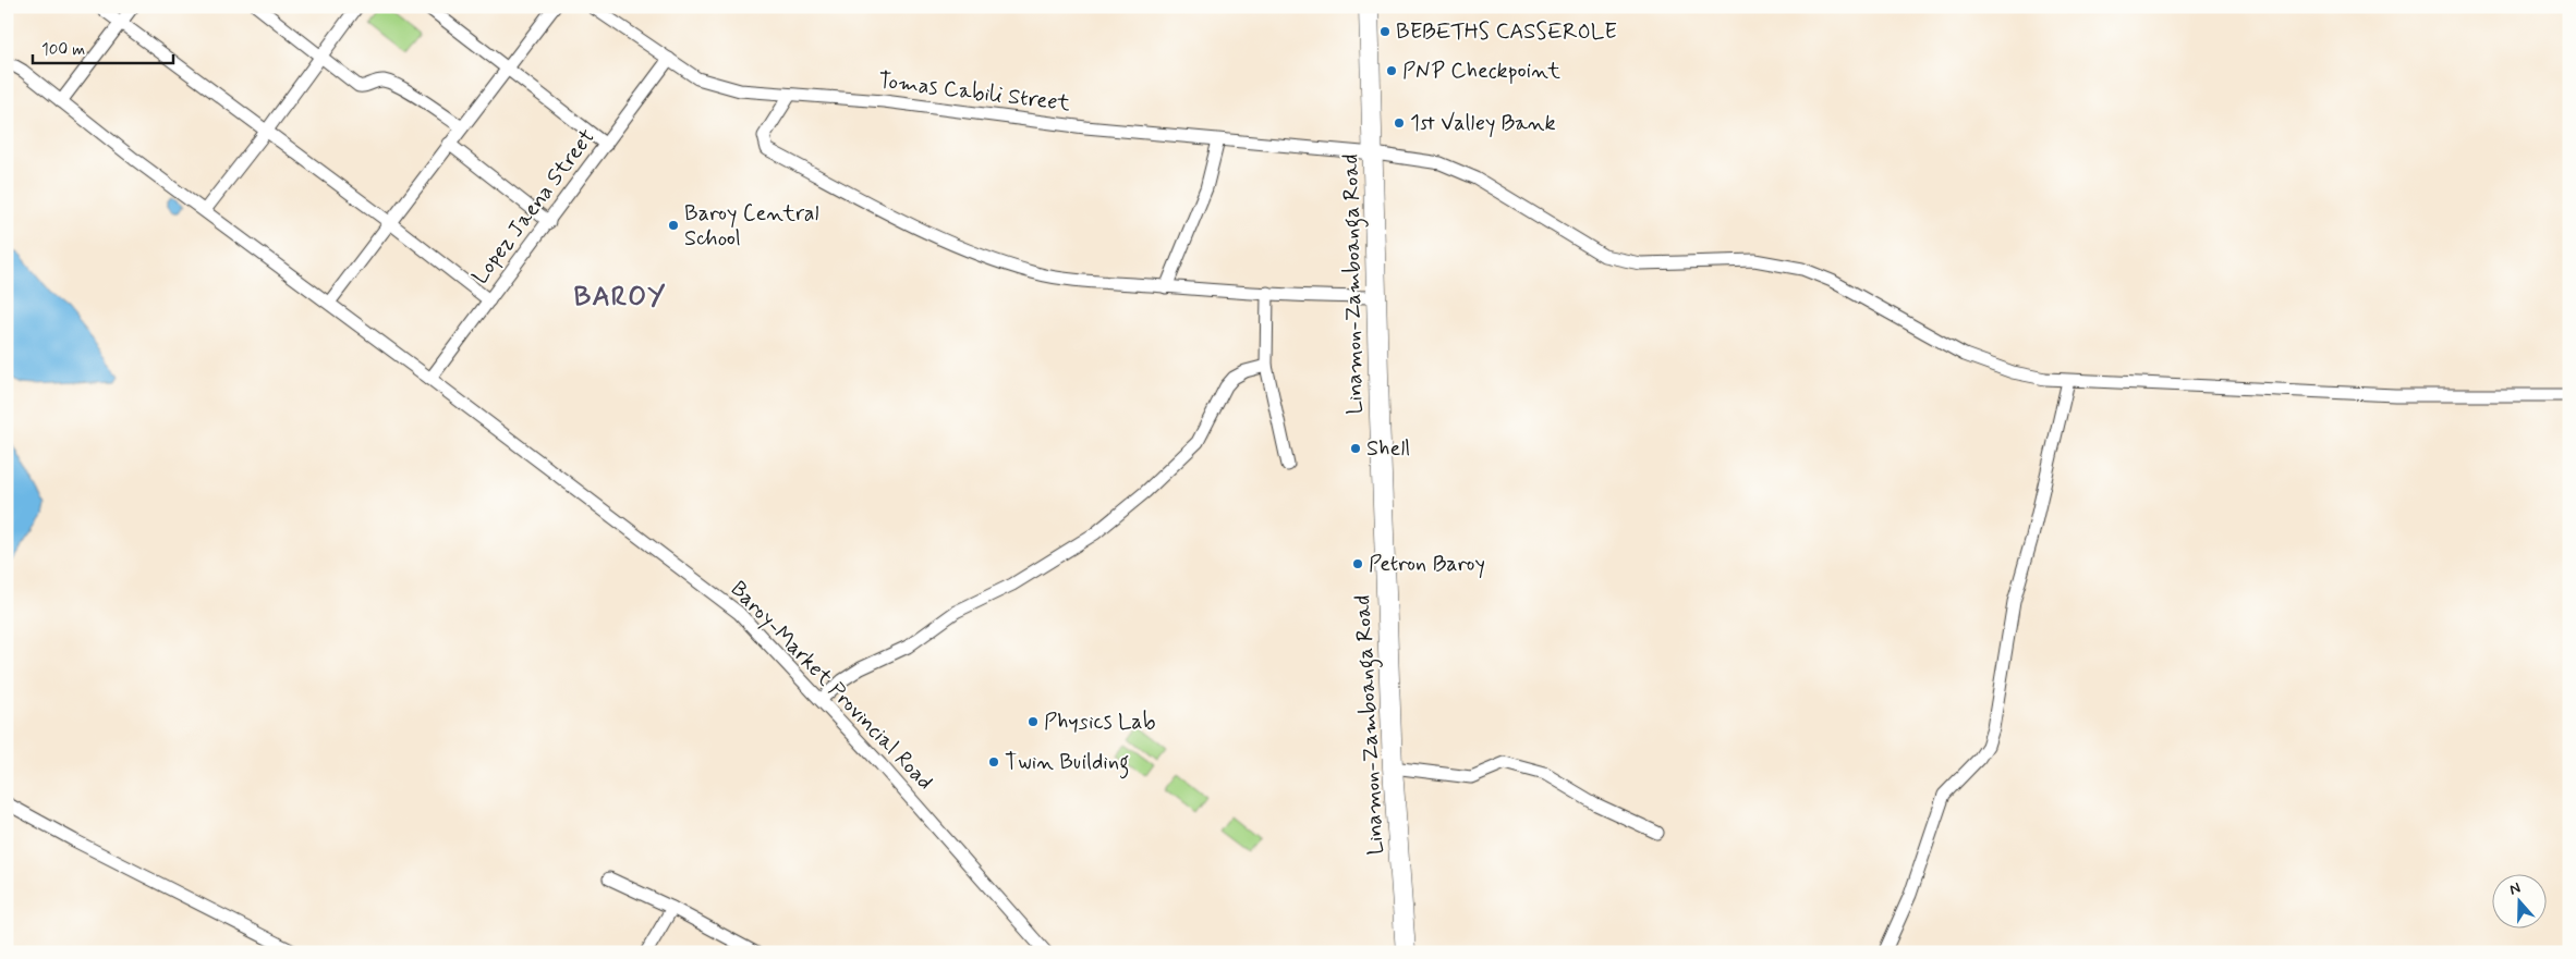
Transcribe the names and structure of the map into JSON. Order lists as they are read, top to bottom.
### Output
{
  "streets": {
    "highway": ["Linamon-Zamboanga Road"],
    "street": ["Tomas Cabili Street", "Lopez Jaena Street", "Baroy-Market Provincial Road"]
  },
  "crossings": [
    ["Tomas Cabili Street", "Lopez Jaena Street"],
    ["Tomas Cabili Street", "Linamon-Zamboanga Road"],
    ["Lopez Jaena Street", "Baroy-Market Provincial Road"]
  ],
  "districts": ["BAROY"],
  "places": [
    "BEBETHS CASSEROLE",
    "PNP Checkpoint",
    "1st Valley Bank",
    "Baroy Central School",
    "Shell",
    "Petron Baroy",
    "Physics Lab",
    "Twin Building"
  ],
  "scale_bar": "100 m",
  "north": "top"
}
